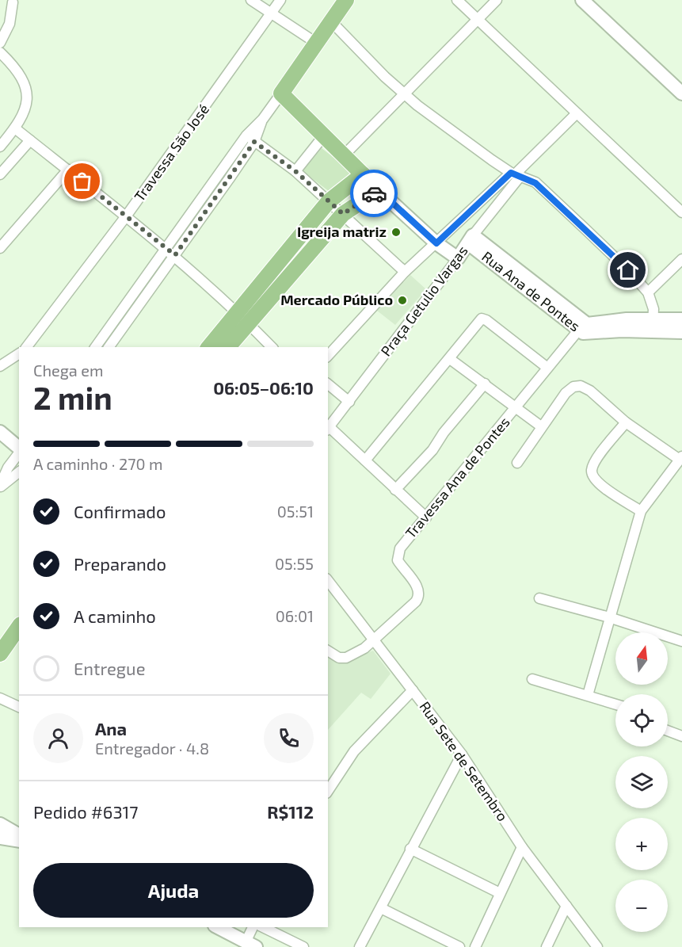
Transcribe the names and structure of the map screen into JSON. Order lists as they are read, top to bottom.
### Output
{
  "streets": {
    "main road": ["Rua Ana de Pontes", "Praça Getulio Vargas"],
    "street": ["Travessa São José", "Travessa Ana de Pontes", "Rua Sete de Setembro"]
  },
  "crossings": [
    ["Rua Ana de Pontes", "Praça Getulio Vargas"],
    ["Rua Ana de Pontes", "Travessa Ana de Pontes"],
    ["Travessa Ana de Pontes", "Rua Sete de Setembro"]
  ],
  "places": ["Igreija matriz", "Mercado Público"],
  "north": "top",
  "page": {
    "heading": ["2 min", "Chega em", "06:05–06:10"],
    "panel": [
      "Ana",
      "Entregador · 4.8",
      "Pedido #6317",
      "R$112"
    ],
    "bar": "A caminho · 270 m",
    "list": [
      ["Confirmado", "05:51"],
      ["Preparando", "05:55"],
      ["A caminho", "06:01"],
      "Entregue"
    ],
    "map_buttons": ["+", "−"],
    "buttons": "Ajuda"
  }
}
